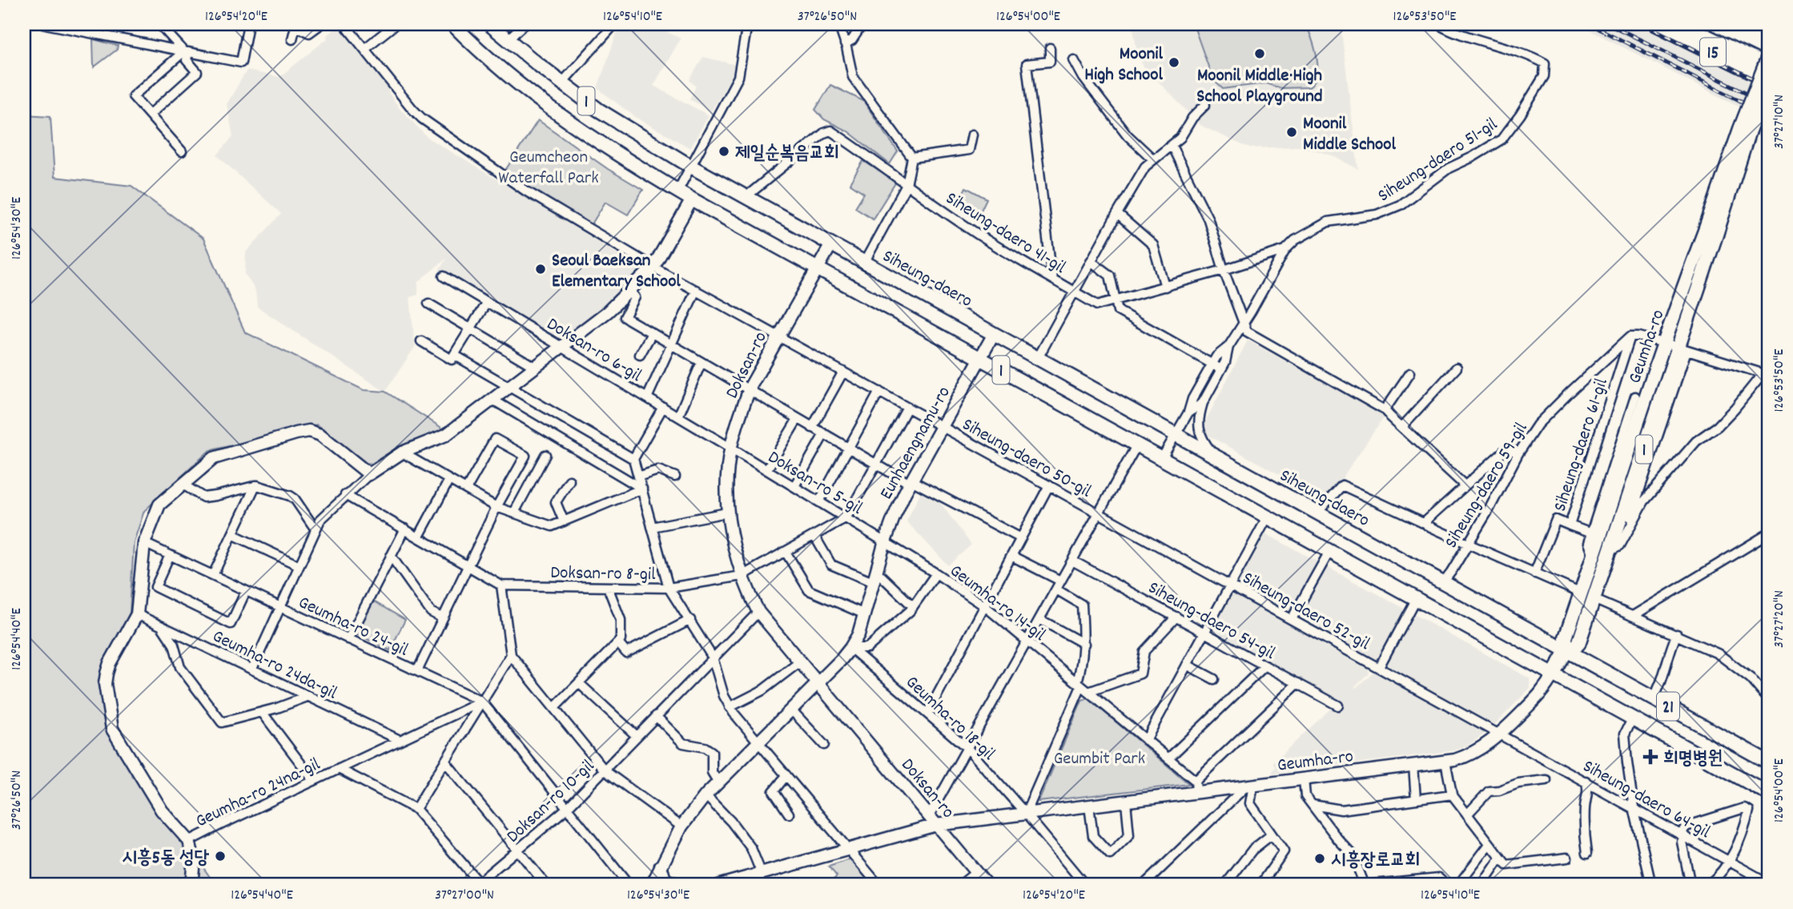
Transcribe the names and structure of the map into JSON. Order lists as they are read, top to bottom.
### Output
{
  "streets": {
    "highway": ["15"],
    "main road": [
      "1",
      "Siheung-daero",
      "Geumha-ro",
      "21"
    ],
    "street": [
      "Siheung-daero 51-gil",
      "Siheung-daero 41-gil",
      "Doksan-ro 6-gil",
      "Doksan-ro",
      "Eunhaengnamu-ro",
      "Siheung-daero 61-gil",
      "Siheung-daero 50-gil",
      "Doksan-ro 5-gil",
      "Siheung-daero 59-gil",
      "Doksan-ro 8-gil",
      "Geumha-ro 14-gil",
      "Siheung-daero 52-gil",
      "Siheung-daero 54-gil",
      "Geumha-ro 24-gil",
      "Geumha-ro 24da-gil",
      "Geumha-ro 18-gil",
      "Geumha-ro 24na-gil",
      "Siheung-daero 64-gil",
      "Doksan-ro 10-gil"
    ]
  },
  "crossings": [
    ["15", "Geumha-ro"],
    ["1", "Siheung-daero 51-gil"],
    ["1", "Geumha-ro"],
    ["1", "Doksan-ro"],
    ["1", "Eunhaengnamu-ro"],
    ["1", "Siheung-daero 50-gil"],
    ["1", "21"],
    ["Siheung-daero 51-gil", "Siheung-daero 41-gil"],
    ["Siheung-daero 51-gil", "Siheung-daero"],
    ["Siheung-daero 41-gil", "Siheung-daero"],
    ["Siheung-daero", "Geumha-ro"],
    ["Siheung-daero", "Doksan-ro"],
    ["Siheung-daero", "Eunhaengnamu-ro"],
    ["Siheung-daero", "Siheung-daero 59-gil"],
    ["Geumha-ro", "Doksan-ro"],
    ["Geumha-ro", "Siheung-daero 50-gil"],
    ["Geumha-ro", "Geumha-ro 14-gil"],
    ["Geumha-ro", "Siheung-daero 52-gil"],
    ["Geumha-ro", "21"],
    ["Geumha-ro", "Geumha-ro 18-gil"],
    ["Geumha-ro", "Siheung-daero 64-gil"],
    ["Doksan-ro 6-gil", "Doksan-ro"],
    ["Doksan-ro 6-gil", "Doksan-ro 5-gil"],
    ["Doksan-ro", "Eunhaengnamu-ro"],
    ["Doksan-ro", "Siheung-daero 50-gil"],
    ["Doksan-ro", "Doksan-ro 5-gil"],
    ["Doksan-ro", "Doksan-ro 8-gil"],
    ["Doksan-ro", "Doksan-ro 10-gil"],
    ["Eunhaengnamu-ro", "Siheung-daero 50-gil"],
    ["Eunhaengnamu-ro", "Doksan-ro 5-gil"],
    ["Eunhaengnamu-ro", "Geumha-ro 14-gil"],
    ["Eunhaengnamu-ro", "Geumha-ro 18-gil"],
    ["Siheung-daero 61-gil", "Siheung-daero 59-gil"],
    ["Siheung-daero 50-gil", "Geumha-ro 14-gil"],
    ["Siheung-daero 50-gil", "Siheung-daero 52-gil"],
    ["Siheung-daero 50-gil", "Siheung-daero 54-gil"],
    ["Siheung-daero 50-gil", "Geumha-ro 18-gil"],
    ["Doksan-ro 5-gil", "Doksan-ro 8-gil"],
    ["Doksan-ro 5-gil", "Geumha-ro 14-gil"],
    ["Siheung-daero 52-gil", "Siheung-daero 64-gil"],
    ["Geumha-ro 24-gil", "Geumha-ro 24na-gil"],
    ["Geumha-ro 24-gil", "Doksan-ro 10-gil"],
    ["Geumha-ro 24da-gil", "Geumha-ro 24na-gil"],
    ["Geumha-ro 24na-gil", "Doksan-ro 10-gil"]
  ],
  "parks": ["Geumcheon Waterfall Park", "Geumbit Park"],
  "places": {
    "other": [
      "Moonil Middle·High School Playground",
      "Moonil High School",
      "Moonil Middle School",
      "제일순복음교회",
      "Seoul Baeksan Elementary School",
      "시흥5동 성당",
      "시흥장로교회"
    ],
    "health": ["희명병원"]
  },
  "coordinates": [
    "126°54'20\"E",
    "126°54'10\"E",
    "37°26'50\"N",
    "126°54'00\"E",
    "126°53'50\"E",
    "37°27'10\"N",
    "126°54'30\"E",
    "37°27'20\"N",
    "126°54'40\"E",
    "37°27'00\"N"
  ]
}
